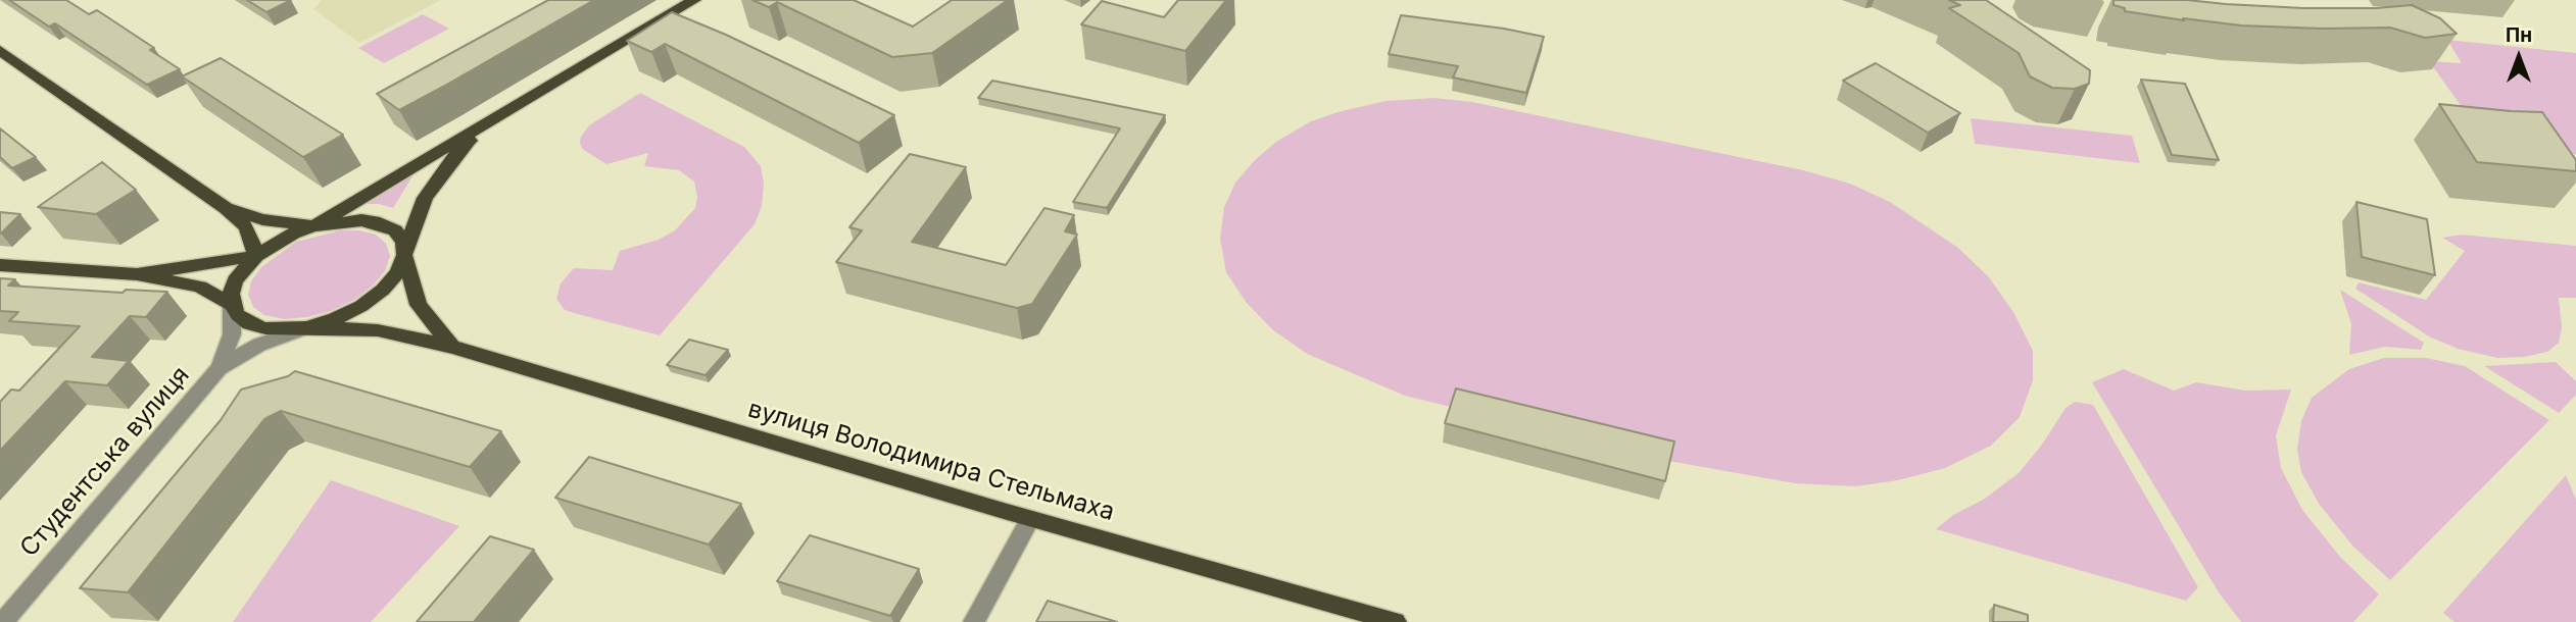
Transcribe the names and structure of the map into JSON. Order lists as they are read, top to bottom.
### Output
{
  "streets": {
    "main road": ["вулиця Володимира Стельмаха"],
    "street": ["Студентська вулиця"]
  },
  "north": "top"
}
